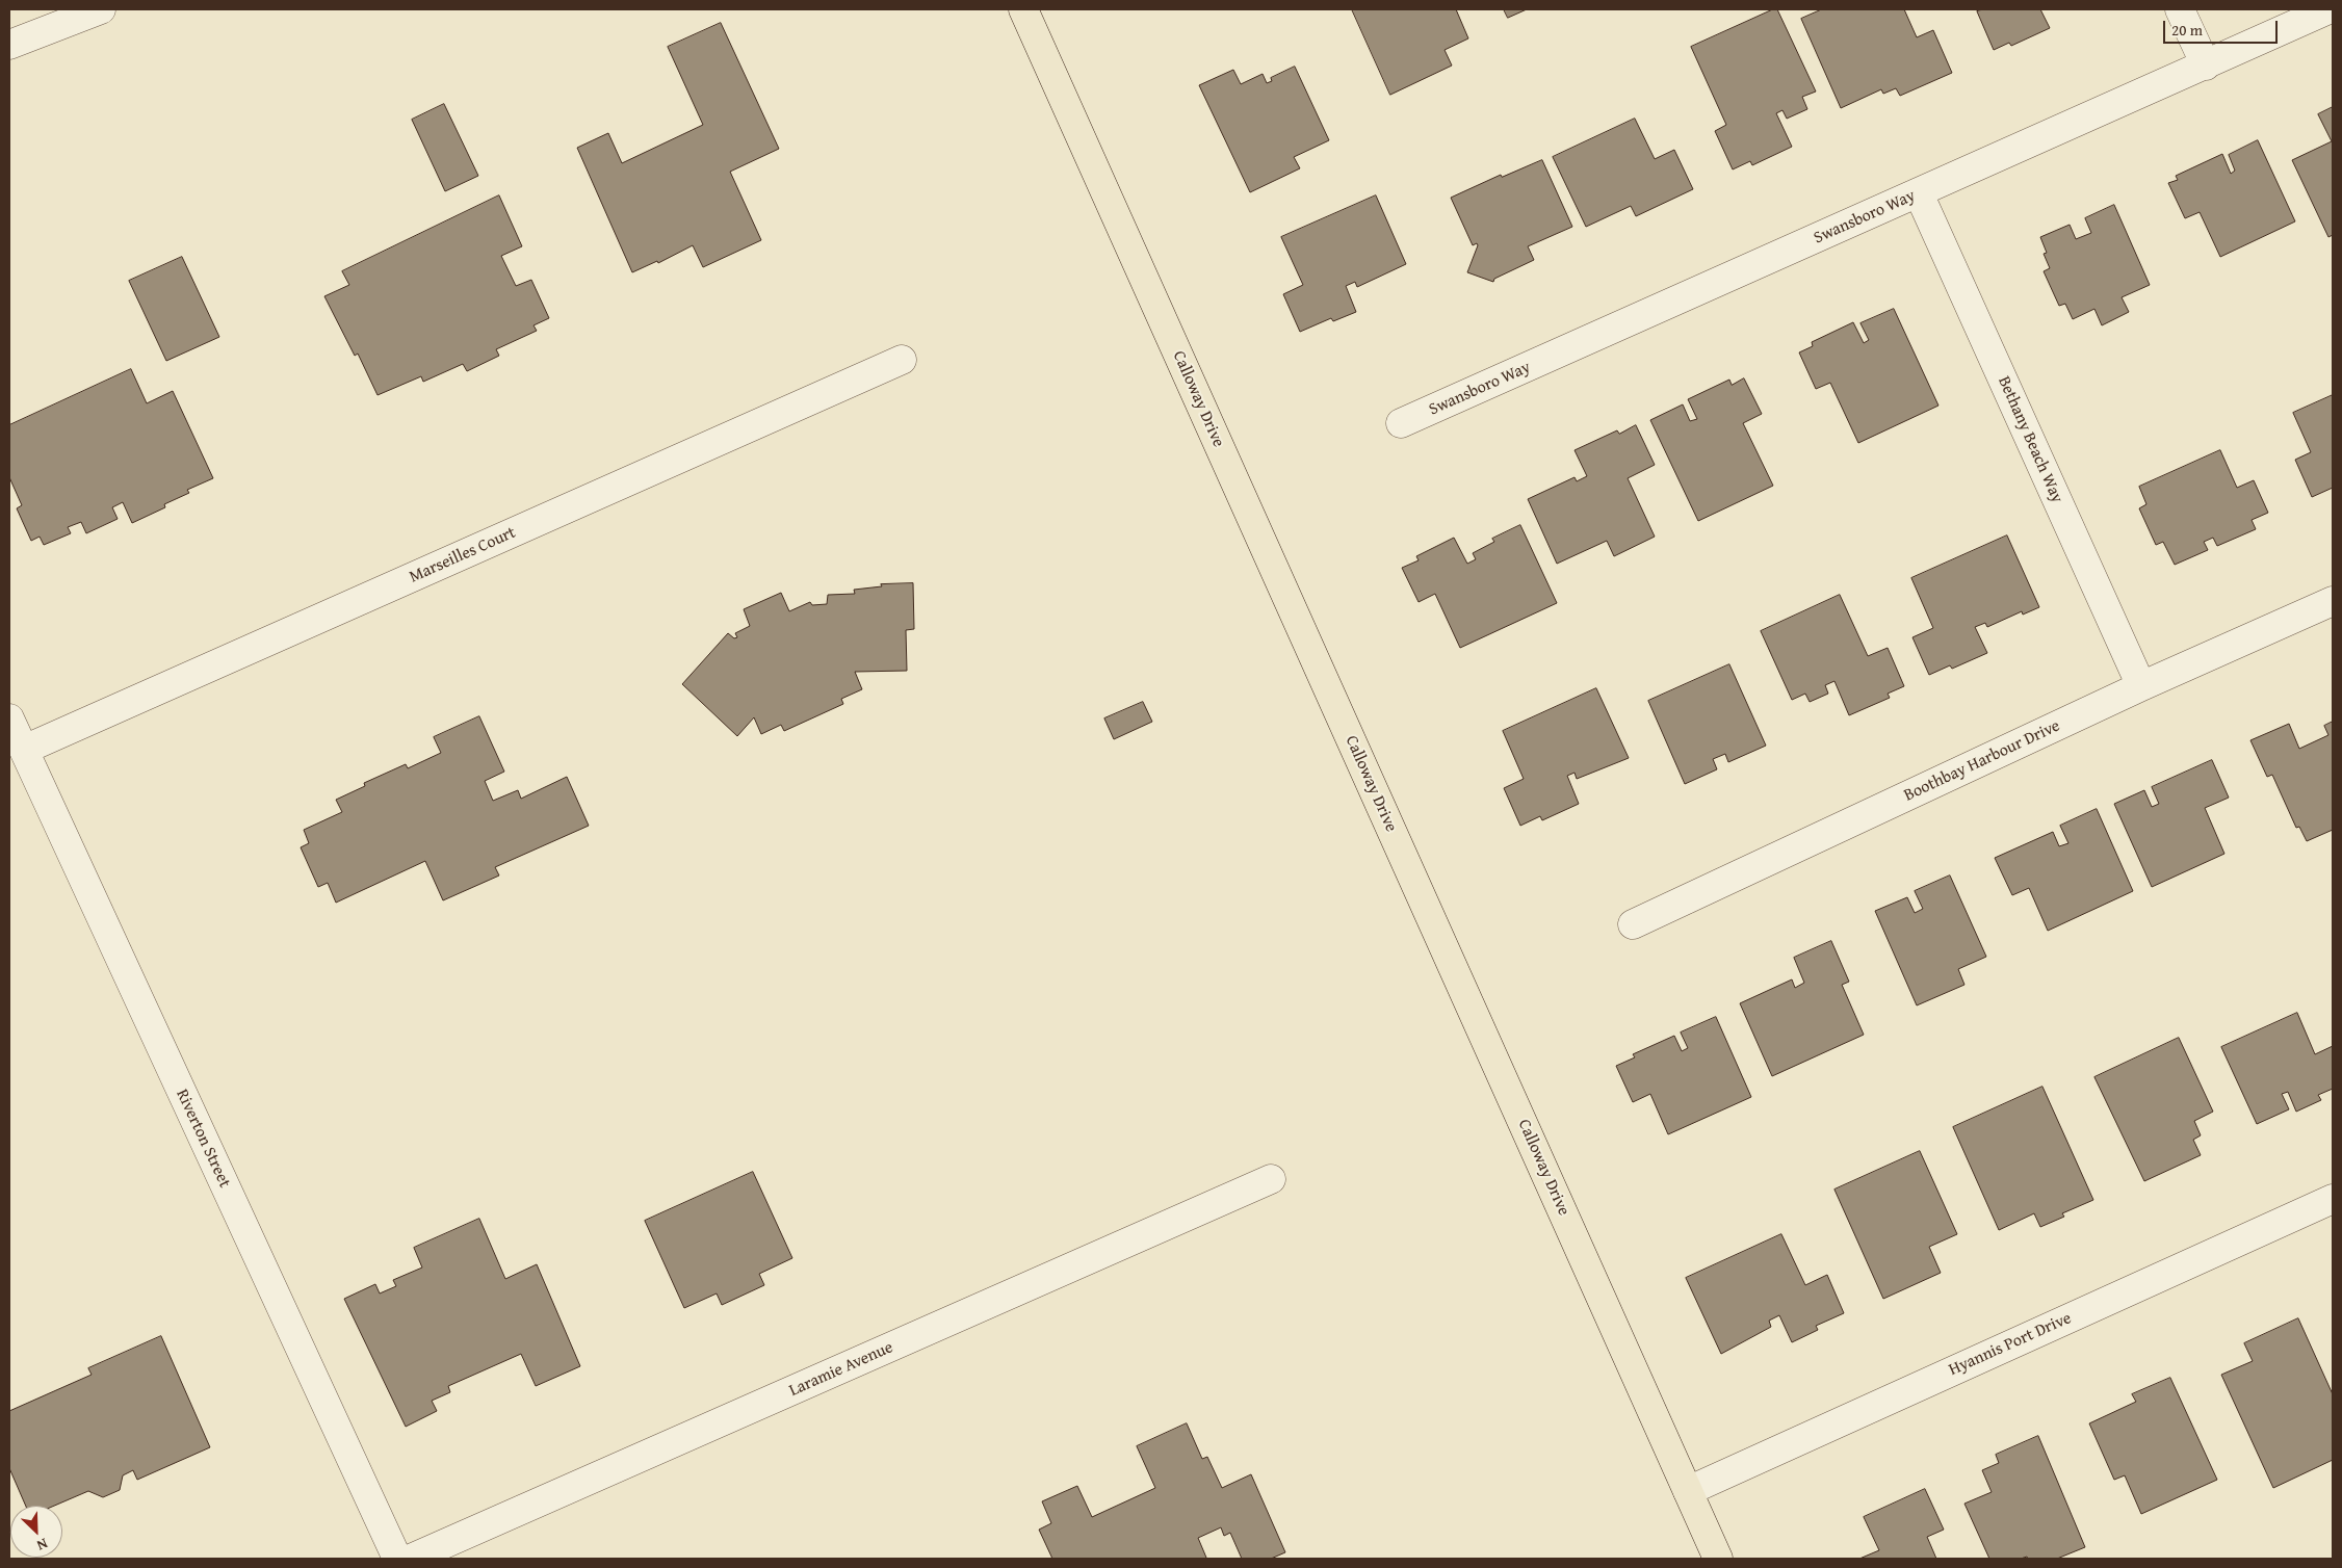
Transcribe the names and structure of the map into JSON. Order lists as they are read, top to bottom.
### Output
{
  "streets": {
    "main road": ["Calloway Drive"],
    "street": [
      "Swansboro Way",
      "Bethany Beach Way",
      "Marseilles Court",
      "Boothbay Harbour Drive",
      "Riverton Street",
      "Hyannis Port Drive",
      "Laramie Avenue"
    ]
  },
  "crossings": [
    ["Swansboro Way", "Bethany Beach Way"],
    ["Calloway Drive", "Hyannis Port Drive"],
    ["Bethany Beach Way", "Boothbay Harbour Drive"],
    ["Marseilles Court", "Riverton Street"]
  ],
  "scale_bar": "20 m",
  "north": "bottom right"
}
